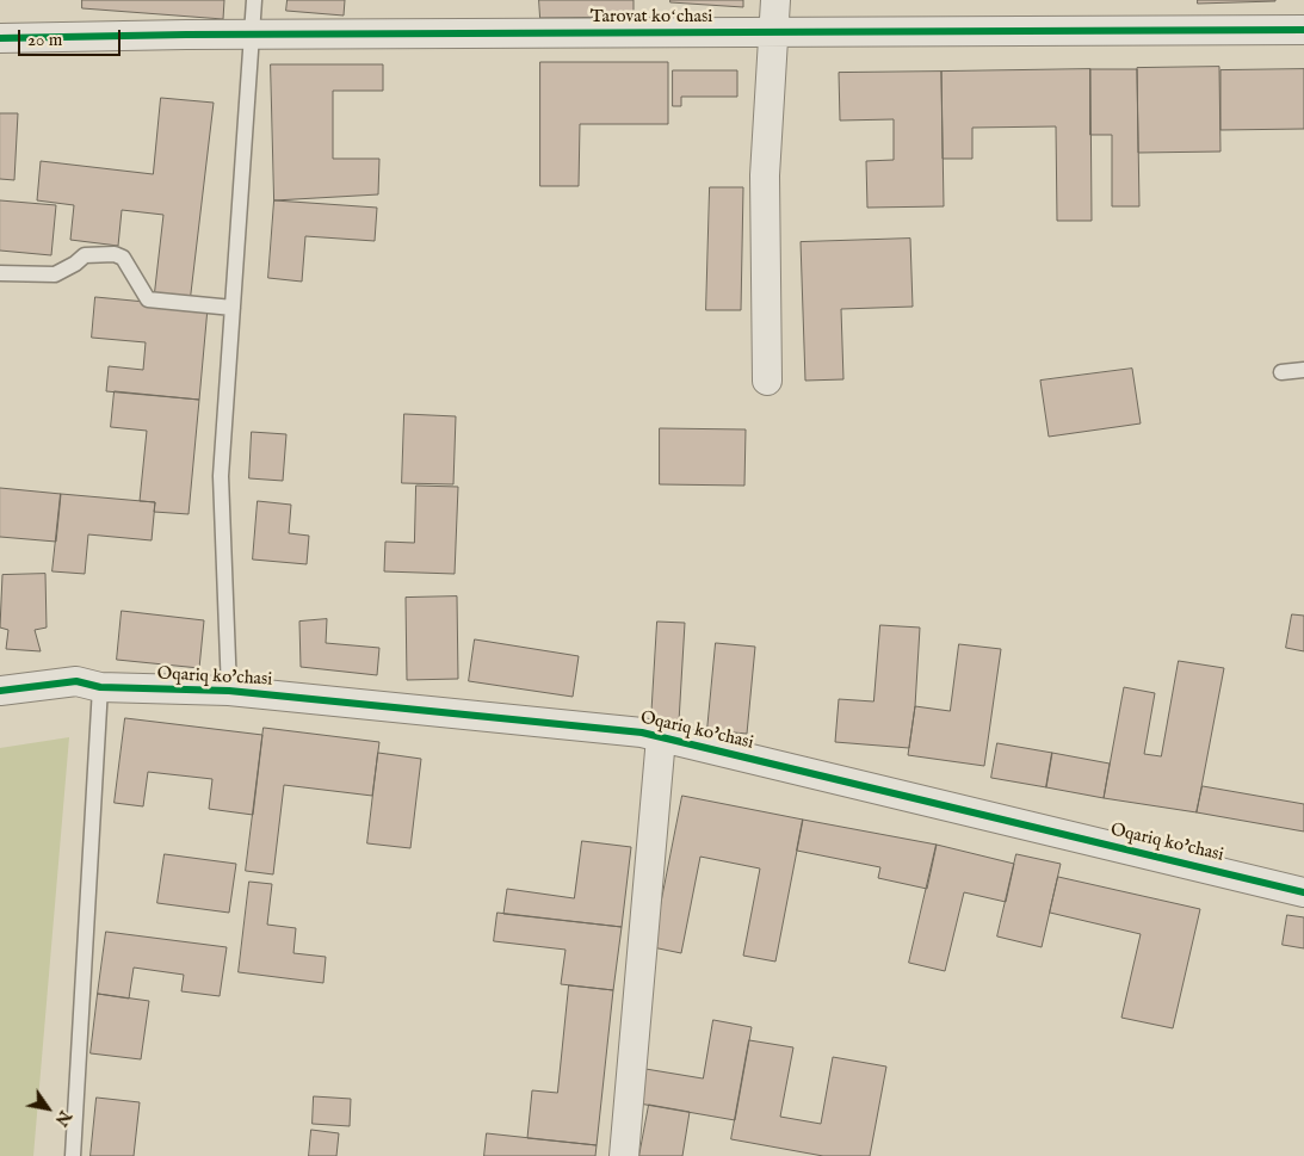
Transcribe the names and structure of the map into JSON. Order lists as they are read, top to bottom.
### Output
{
  "streets": {
    "street": ["Tarovat koʻchasi", "Oqariq ko'chasi"]
  },
  "scale_bar": "20 m",
  "north": "bottom right"
}
